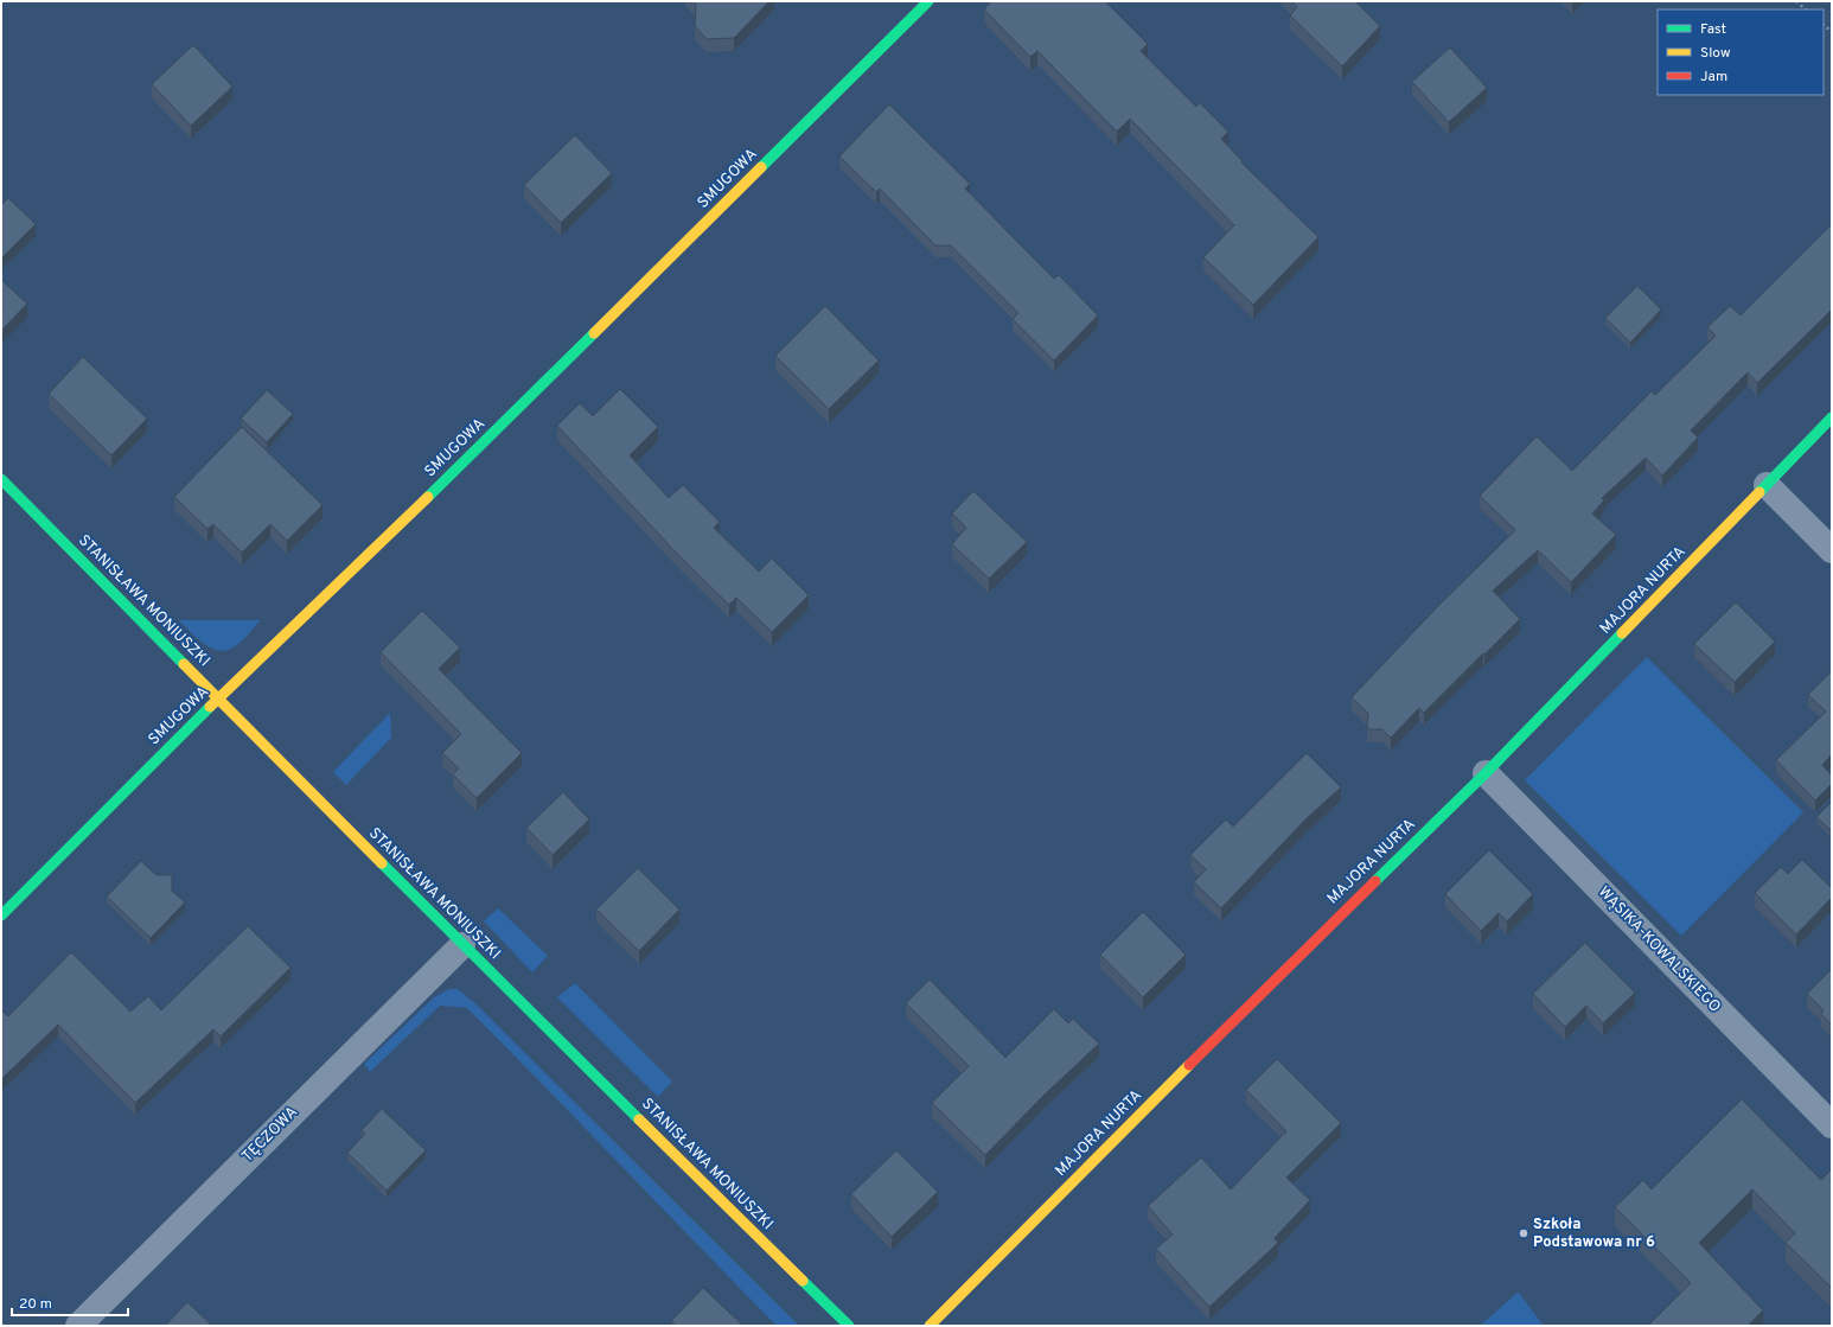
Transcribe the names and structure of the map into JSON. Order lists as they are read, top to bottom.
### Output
{
  "streets": {
    "street": [
      "SMUGOWA",
      "MAJORA NURTA",
      "STANISŁAWA MONIUSZKI",
      "WĄSIKA-KOWALSKIEGO",
      "TĘCZOWA"
    ]
  },
  "crossings": [
    ["SMUGOWA", "STANISŁAWA MONIUSZKI"],
    ["MAJORA NURTA", "WĄSIKA-KOWALSKIEGO"],
    ["STANISŁAWA MONIUSZKI", "TĘCZOWA"]
  ],
  "places": ["Szkoła Podstawowa nr 6"],
  "legend": ["Fast", "Slow", "Jam"],
  "scale_bar": "20 m"
}
